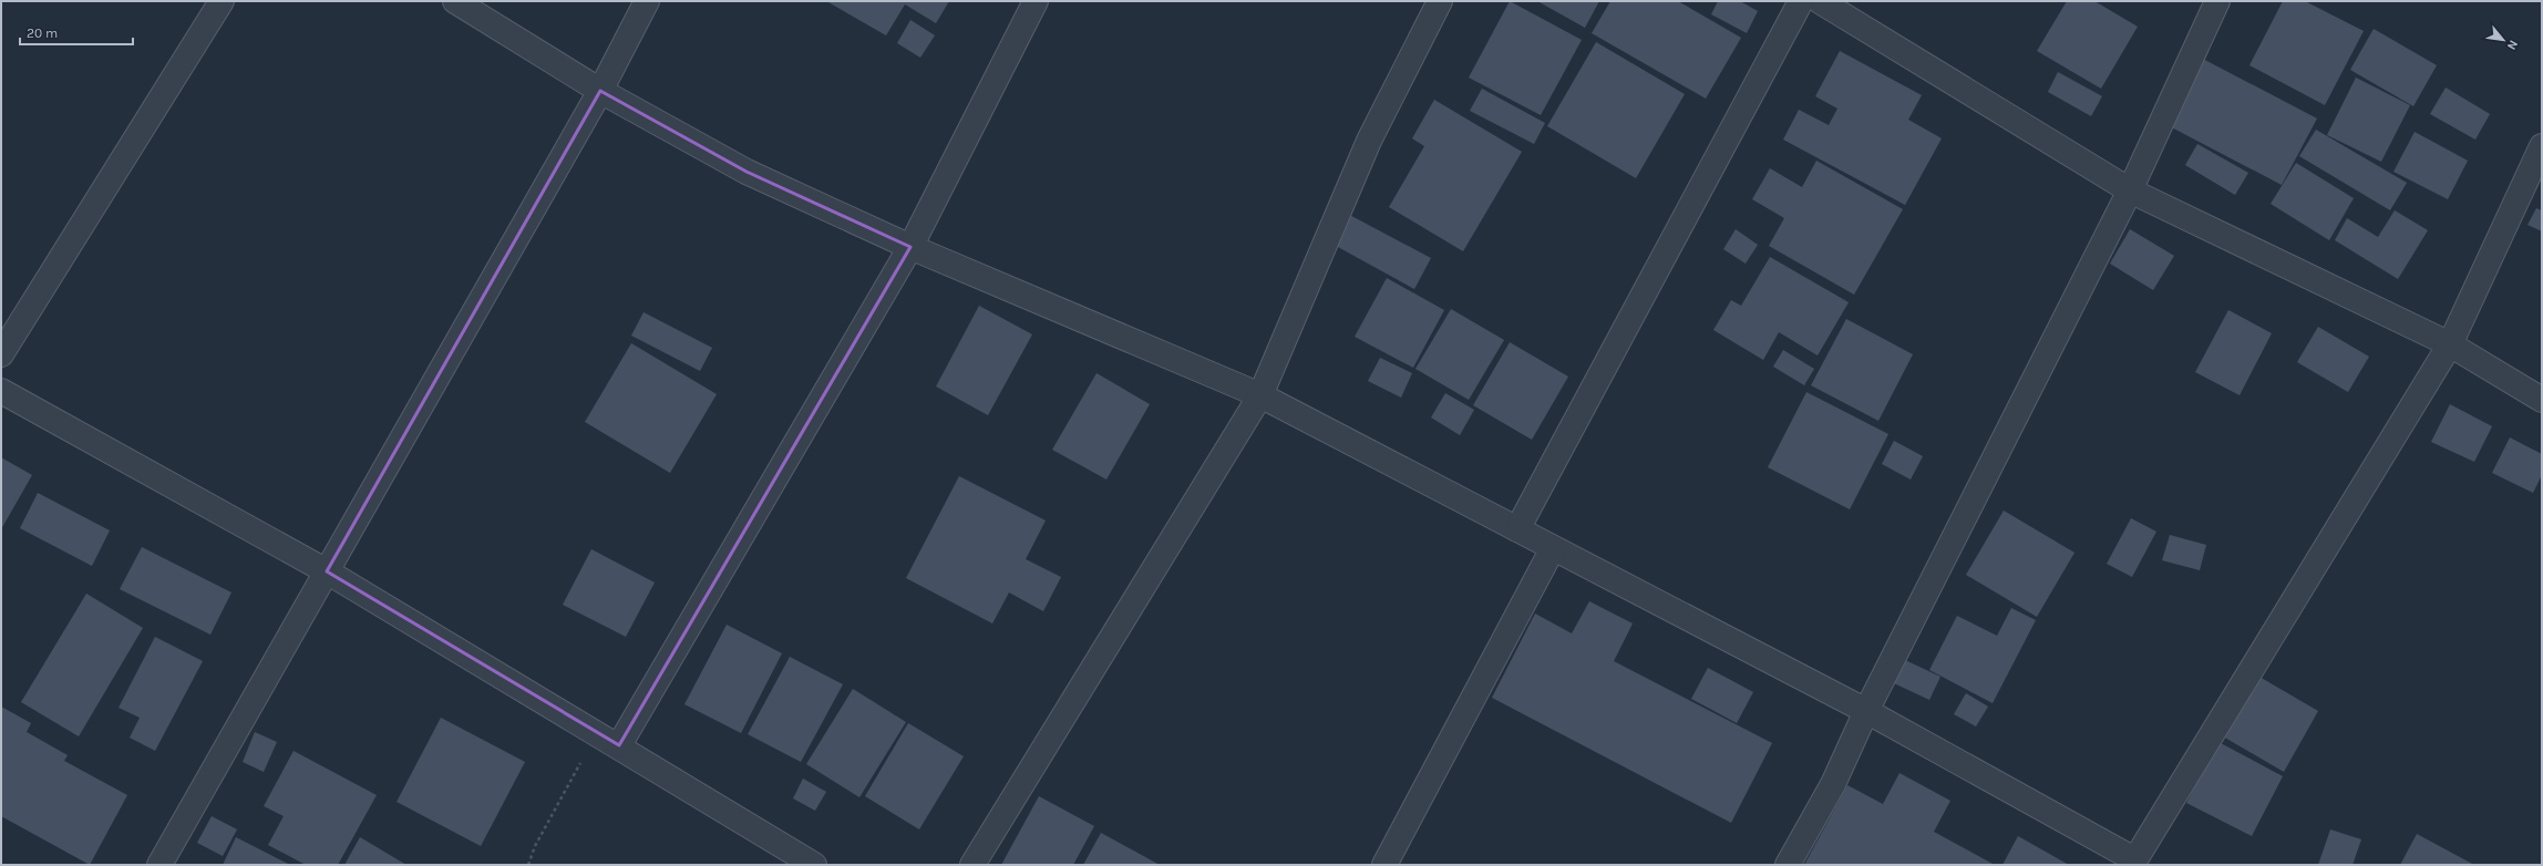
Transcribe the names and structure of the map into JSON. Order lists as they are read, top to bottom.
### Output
{
  "scale_bar": "20 m",
  "north": "bottom right"
}
